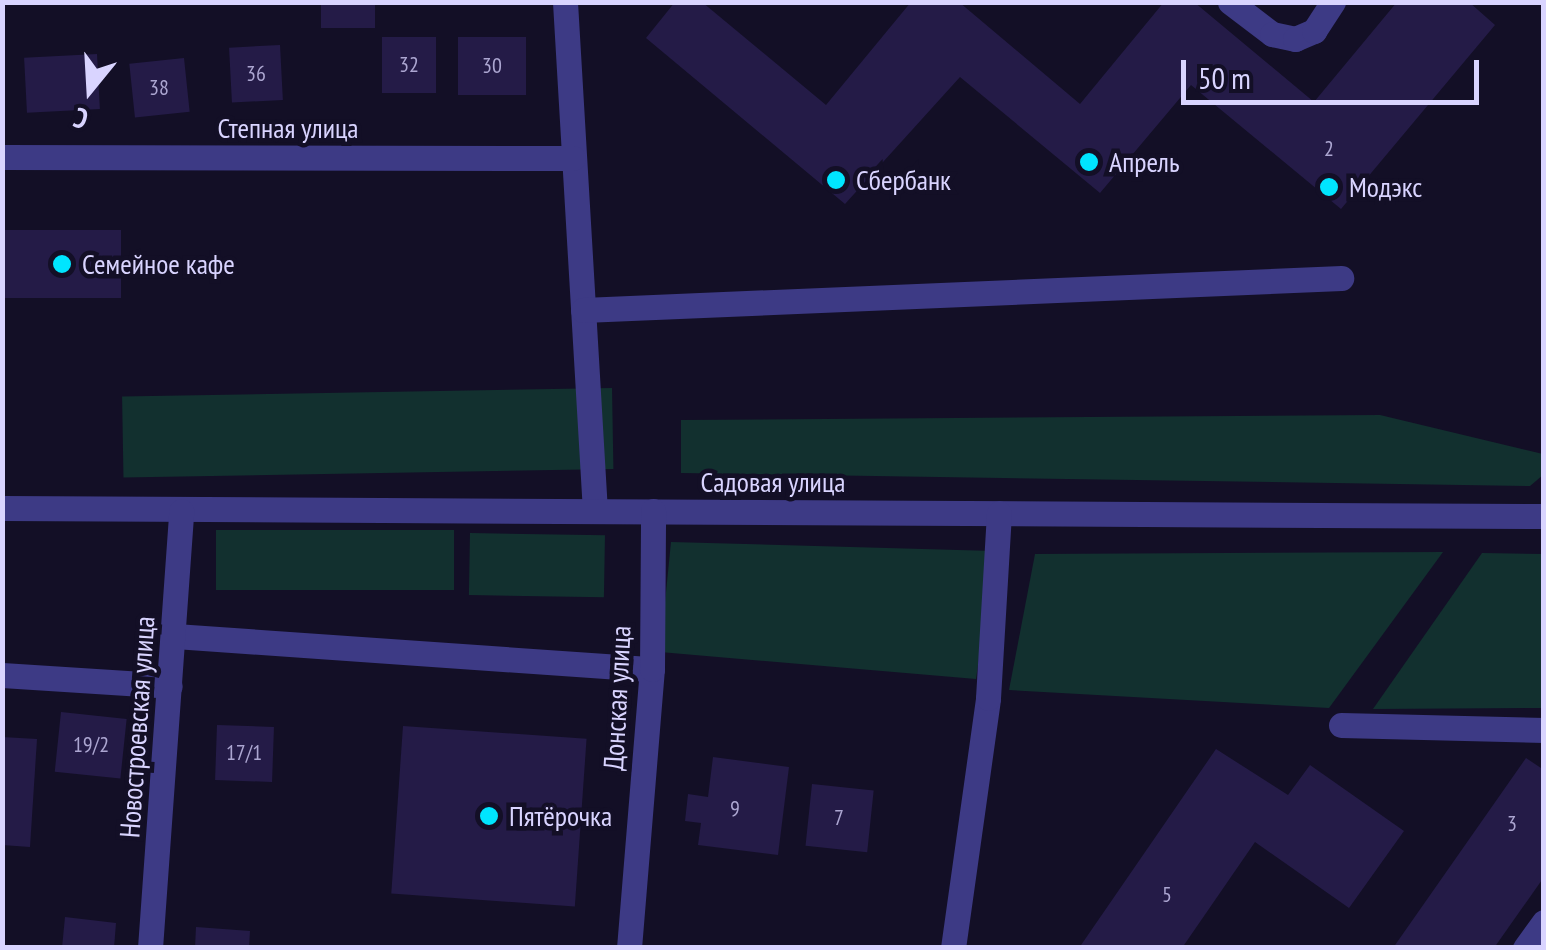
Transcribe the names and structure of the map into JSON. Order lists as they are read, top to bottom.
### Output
{
  "streets": {
    "street": [
      "Степная улица",
      "Садовая улица",
      "Донская улица",
      "Новостроевская улица"
    ]
  },
  "crossings": [
    ["Садовая улица", "Донская улица"],
    ["Садовая улица", "Новостроевская улица"]
  ],
  "places": [
    "Апрель",
    "Сбербанк",
    "Модэкс",
    "Семейное кафе",
    "Пятёрочка"
  ],
  "house_numbers": [
    "32",
    "30",
    "36",
    "38",
    "2",
    "19/2",
    "17/1",
    "9",
    "7",
    "3",
    "5"
  ],
  "scale_bar": "50 m",
  "north": "bottom"
}
